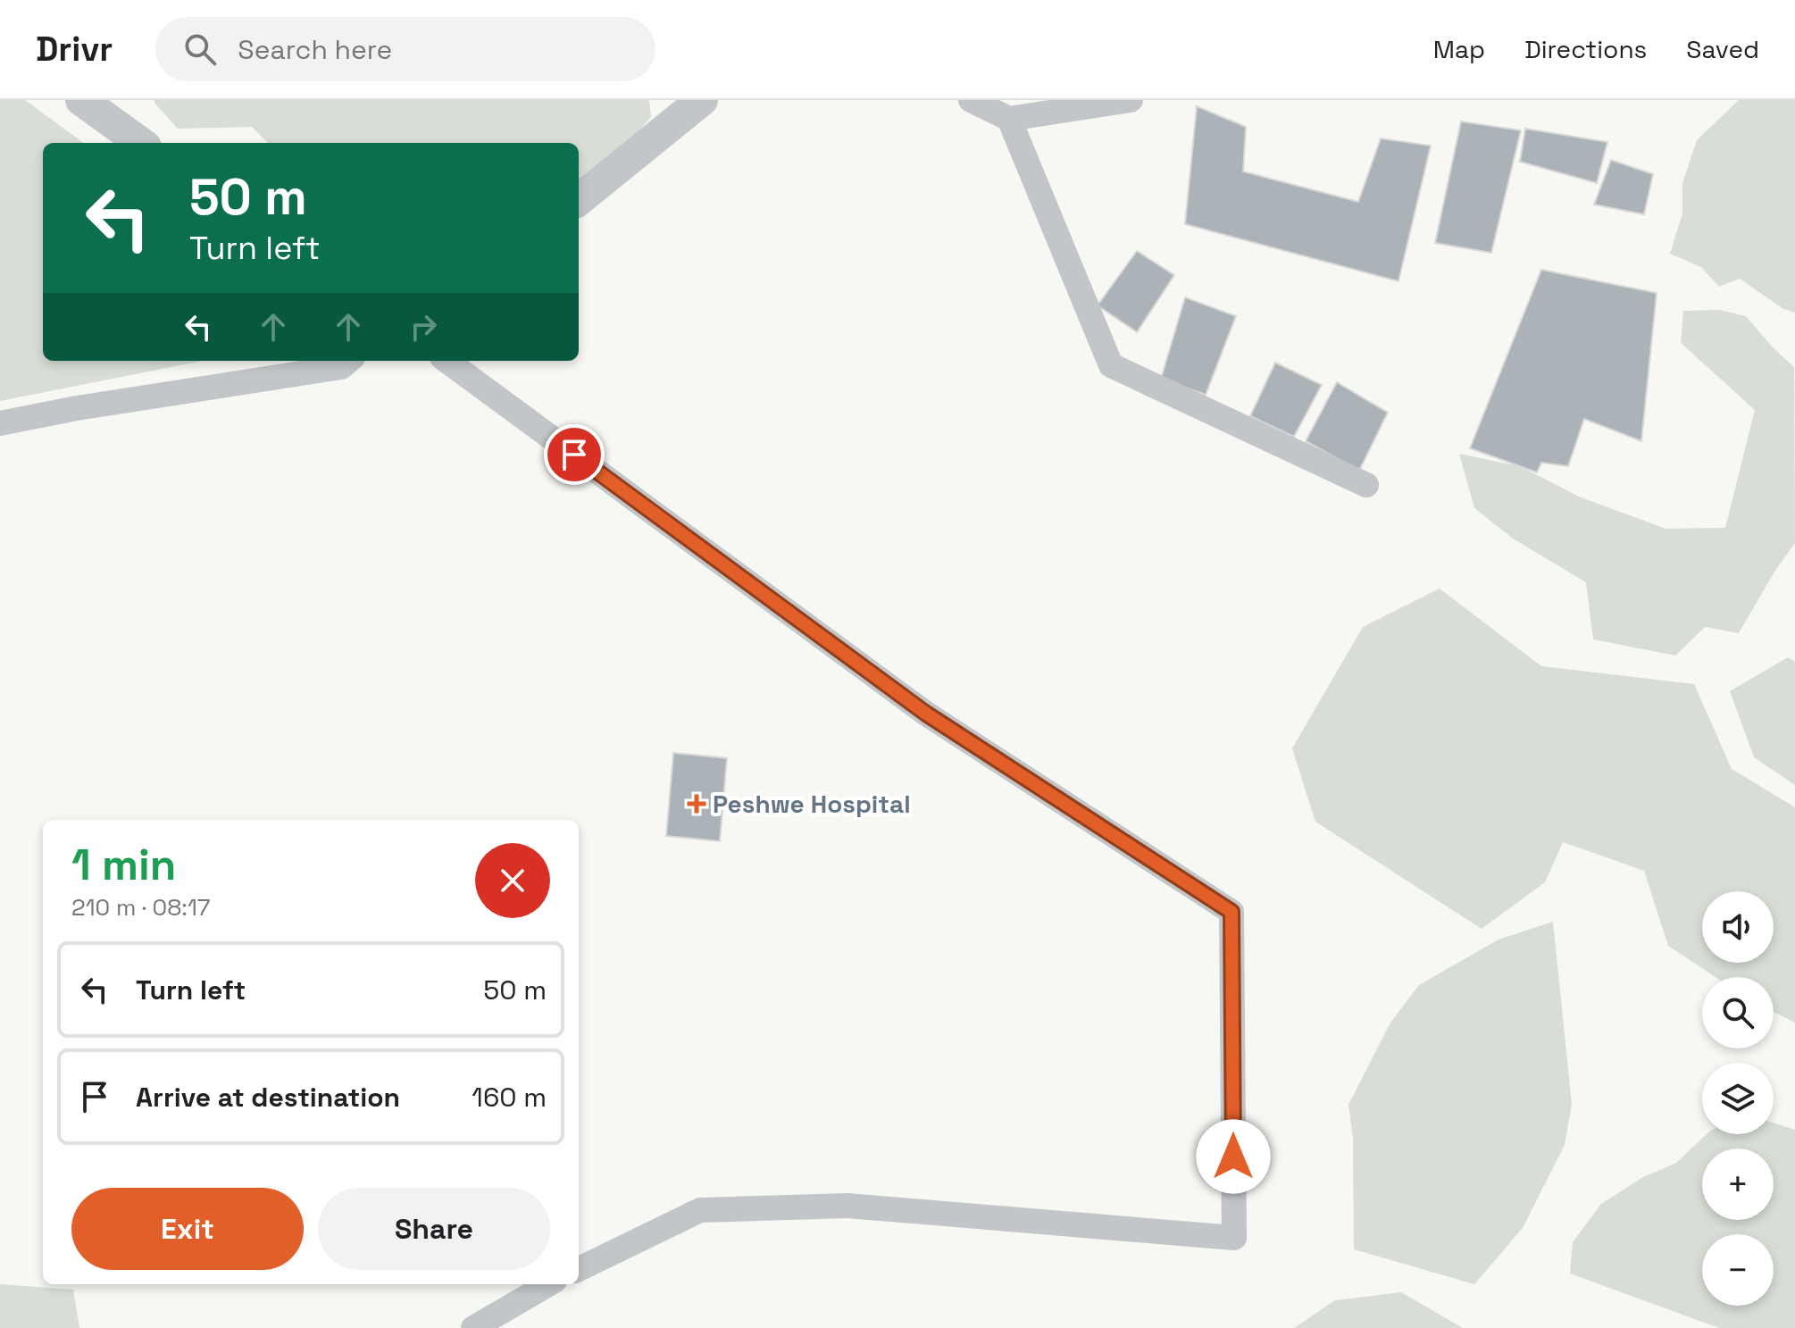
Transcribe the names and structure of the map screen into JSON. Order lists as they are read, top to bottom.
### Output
{
  "places": {
    "health": ["Peshwe Hospital"]
  },
  "page": {
    "header": "Drivr",
    "search": "Search here",
    "nav": ["Map", "Directions", "Saved"],
    "turn": ["50 m", "Turn left"],
    "heading": ["1 min", "210 m · 08:17"],
    "map_buttons": ["+", "−"],
    "list": [
      {
        "name": "Turn left",
        "value": "50 m"
      },
      {
        "name": "Arrive at destination",
        "value": "160 m"
      }
    ],
    "buttons": ["Exit", "Share"]
  }
}
